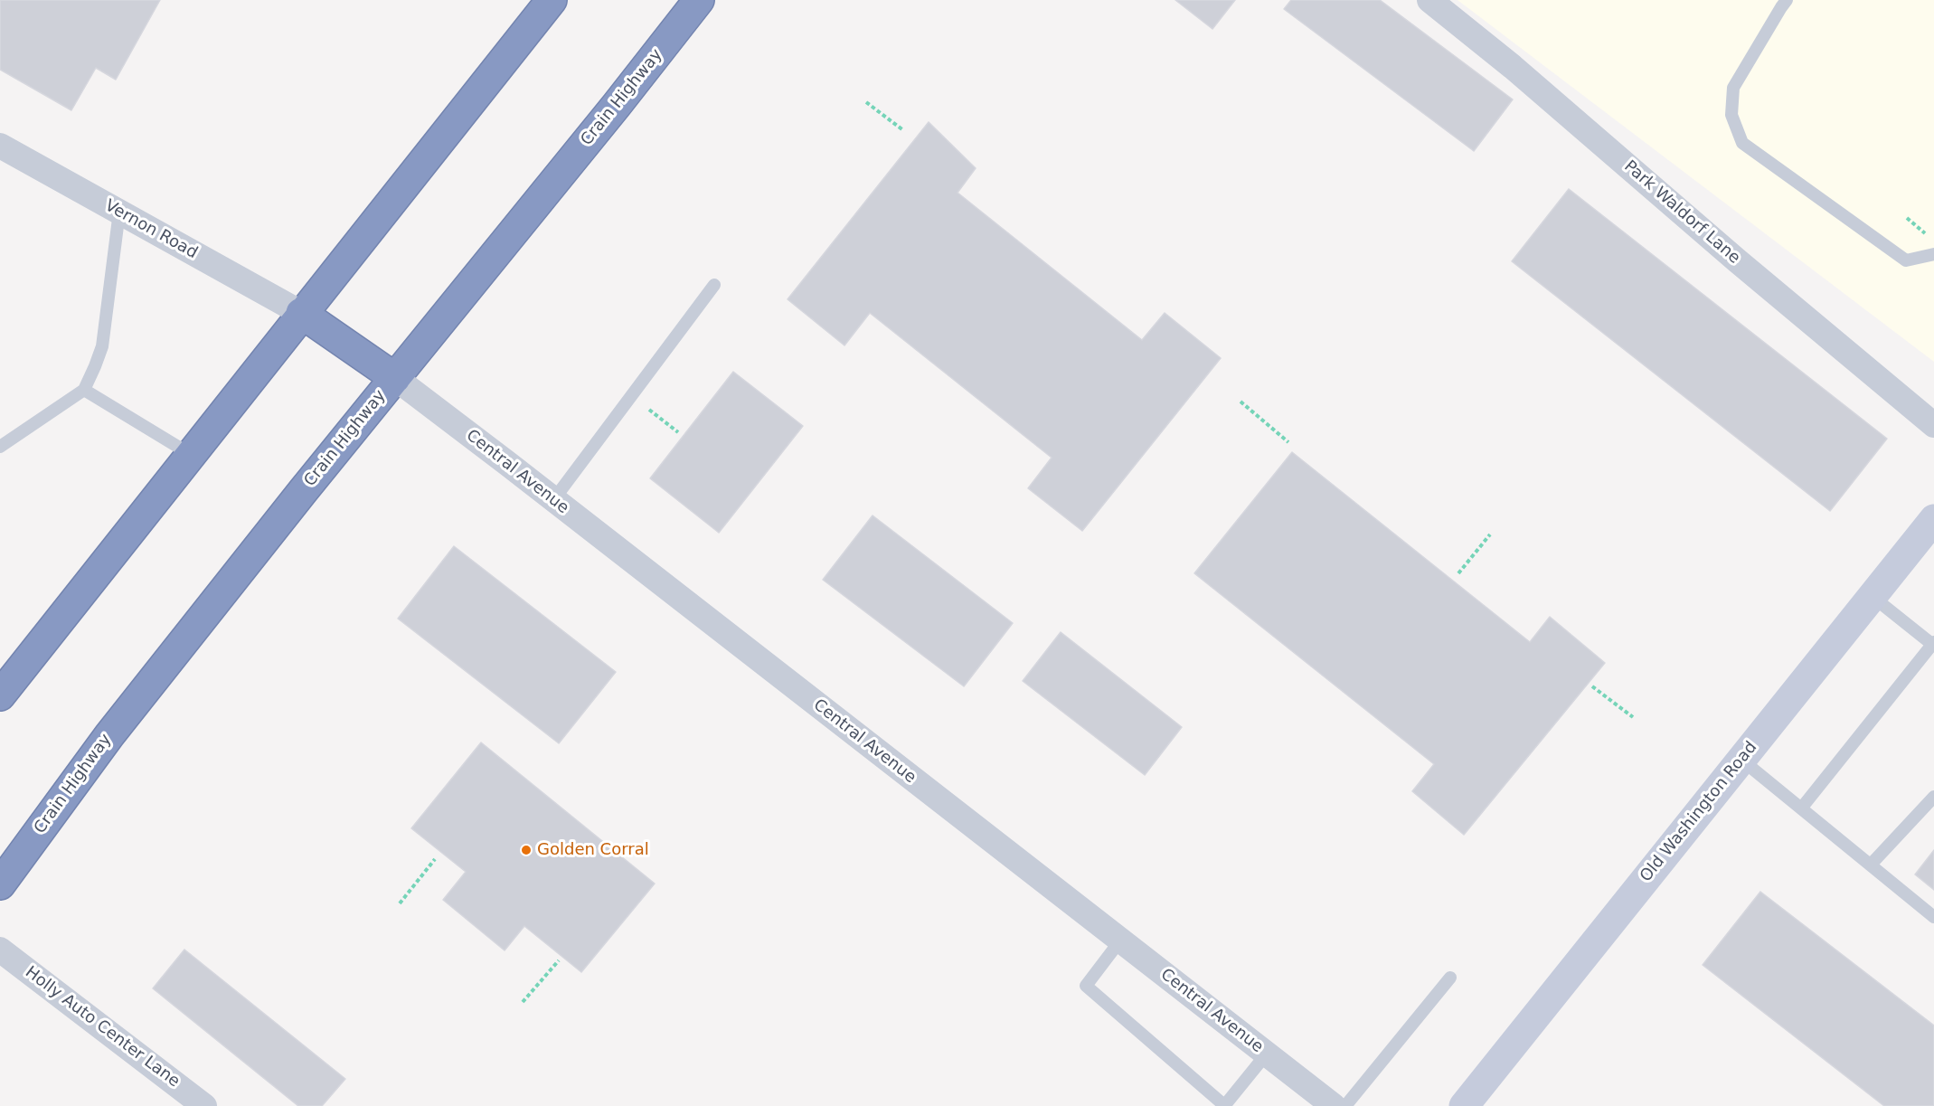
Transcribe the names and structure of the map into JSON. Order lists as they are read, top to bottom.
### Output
{
  "streets": {
    "highway": ["Crain Highway"],
    "main road": ["Old Washington Road"],
    "street": [
      "Park Waldorf Lane",
      "Vernon Road",
      "Central Avenue",
      "Holly Auto Center Lane"
    ]
  },
  "crossings": [
    ["Crain Highway", "Central Avenue"]
  ],
  "places": ["Golden Corral"]
}
